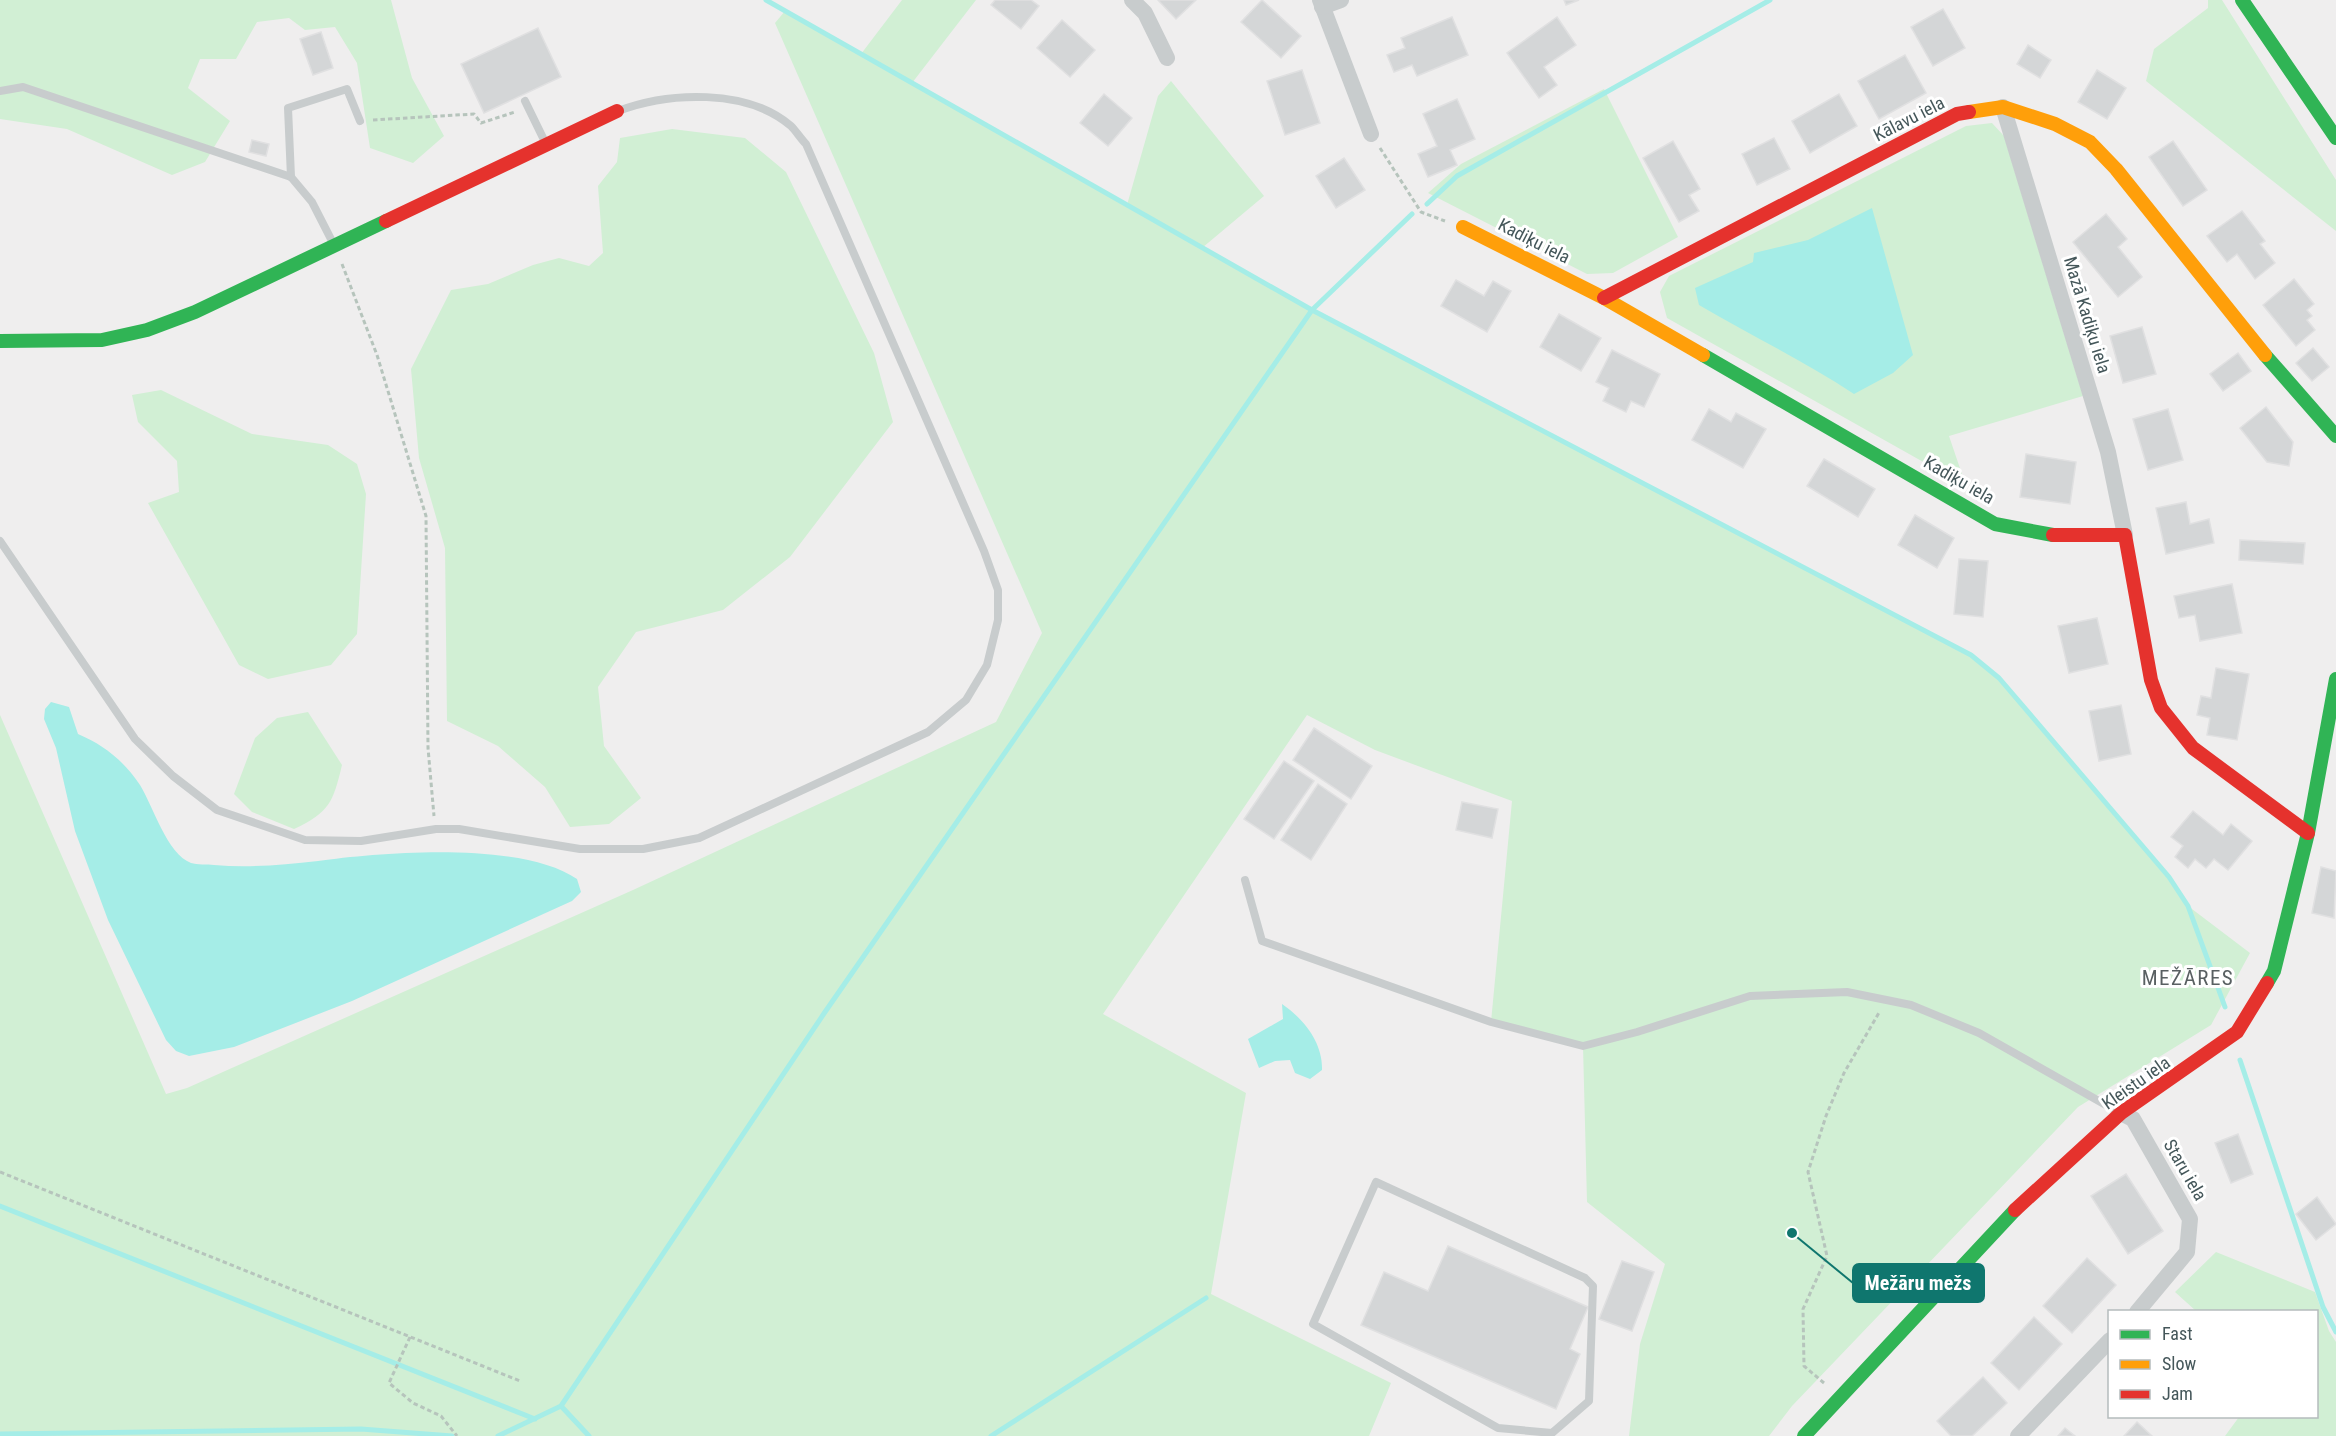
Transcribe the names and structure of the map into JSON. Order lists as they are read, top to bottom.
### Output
{
  "streets": {
    "street": [
      "Kālavu iela",
      "Kadiķu iela",
      "Mazā Kadiķu iela",
      "Kleistu iela",
      "Staru iela"
    ]
  },
  "crossings": [
    ["Kālavu iela", "Kadiķu iela"],
    ["Kālavu iela", "Mazā Kadiķu iela"],
    ["Kadiķu iela", "Mazā Kadiķu iela"],
    ["Kleistu iela", "Staru iela"]
  ],
  "districts": ["MEŽĀRES"],
  "places": ["Mežāru mežs"],
  "legend": ["Fast", "Slow", "Jam"]
}
